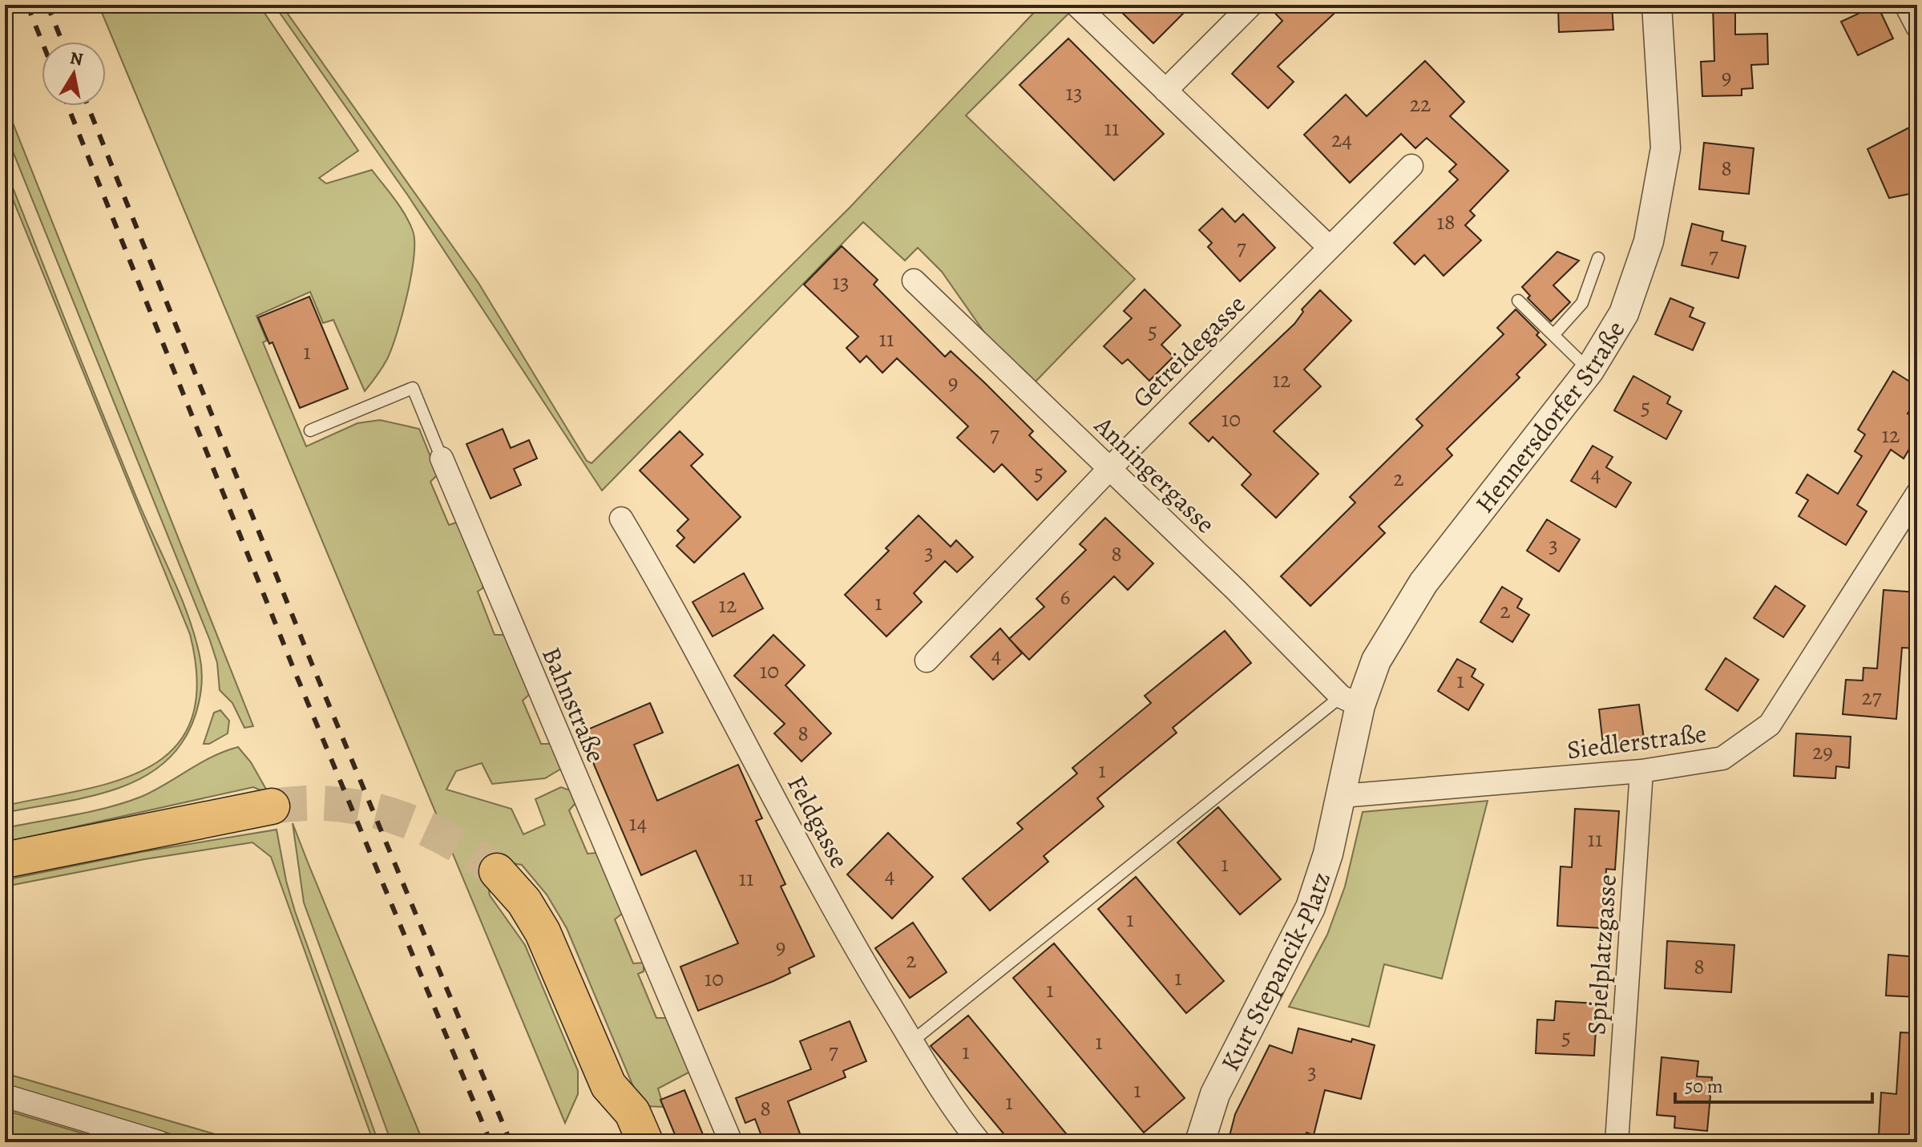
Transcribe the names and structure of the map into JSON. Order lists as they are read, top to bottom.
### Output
{
  "streets": {
    "street": [
      "Getreidegasse",
      "Hennersdorfer Straße",
      "Anningergasse",
      "Bahnstraße",
      "Siedlerstraße",
      "Feldgasse",
      "Spielplatzgasse",
      "Kurt Stepancik-Platz"
    ]
  },
  "crossings": [
    ["Getreidegasse", "Anningergasse"],
    ["Hennersdorfer Straße", "Anningergasse"],
    ["Hennersdorfer Straße", "Siedlerstraße"],
    ["Hennersdorfer Straße", "Kurt Stepancik-Platz"],
    ["Siedlerstraße", "Spielplatzgasse"],
    ["Siedlerstraße", "Kurt Stepancik-Platz"]
  ],
  "house_numbers": [
    "9",
    "13",
    "22",
    "11",
    "24",
    "8",
    "18",
    "7",
    "7",
    "13",
    "5",
    "11",
    "1",
    "12",
    "9",
    "5",
    "10",
    "7",
    "12",
    "5",
    "4",
    "2",
    "3",
    "3",
    "8",
    "6",
    "1",
    "12",
    "2",
    "4",
    "10",
    "1",
    "27",
    "8",
    "29",
    "1",
    "14",
    "11",
    "1",
    "4",
    "11",
    "1",
    "9",
    "2",
    "8",
    "1",
    "10",
    "1",
    "5",
    "1",
    "7",
    "1",
    "3",
    "1",
    "1",
    "8"
  ],
  "scale_bar": "50 m",
  "north": "top"
}
